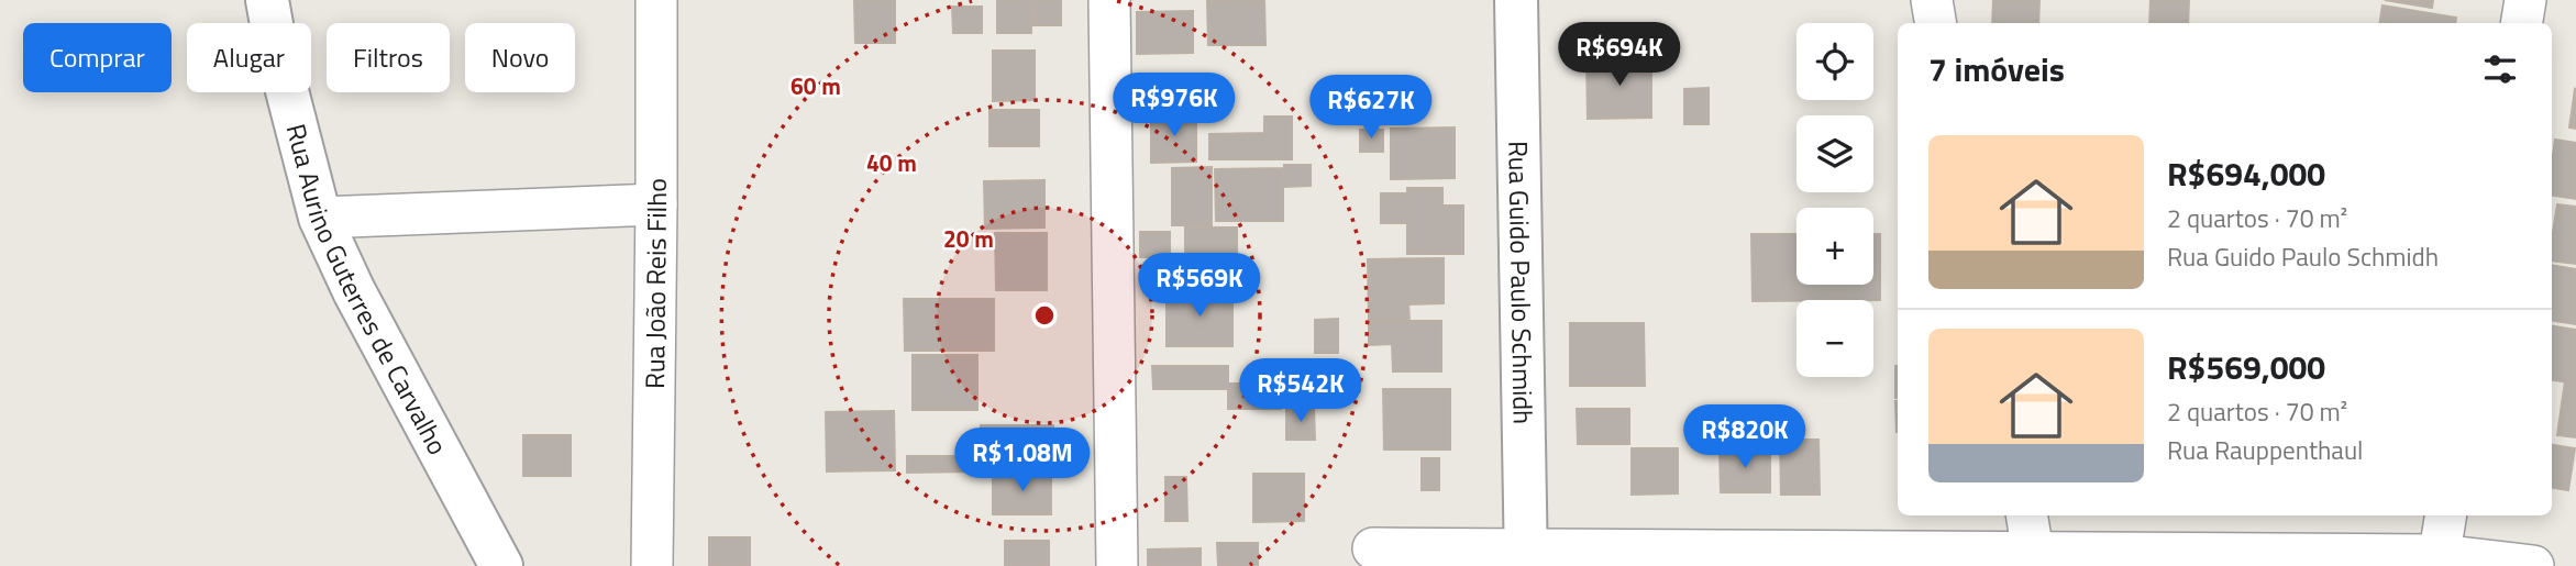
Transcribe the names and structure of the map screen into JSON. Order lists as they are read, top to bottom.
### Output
{
  "streets": {
    "street": ["Rua Guido Paulo Schmidh", "Rua João Reis Filho", "Rua Aurino Guterres de Carvalho"]
  },
  "page": {
    "price": [
      "R$694K",
      "R$976K",
      "R$627K",
      "R$569K",
      "R$542K",
      "R$820K",
      "R$1.08M"
    ],
    "map_buttons": ["+", "−"],
    "chip": [
      "Comprar",
      "Alugar",
      "Filtros",
      "Novo"
    ],
    "heading": "7 imóveis",
    "list": [
      {
        "name": "R$694,000",
        "note": "2 quartos · 70 m² · Rua Guido Paulo Schmidh"
      },
      {
        "name": "R$569,000",
        "note": "2 quartos · 70 m² · Rua Rauppenthaul"
      }
    ]
  },
  "rings": ["60 m", "40 m", "20 m"]
}
